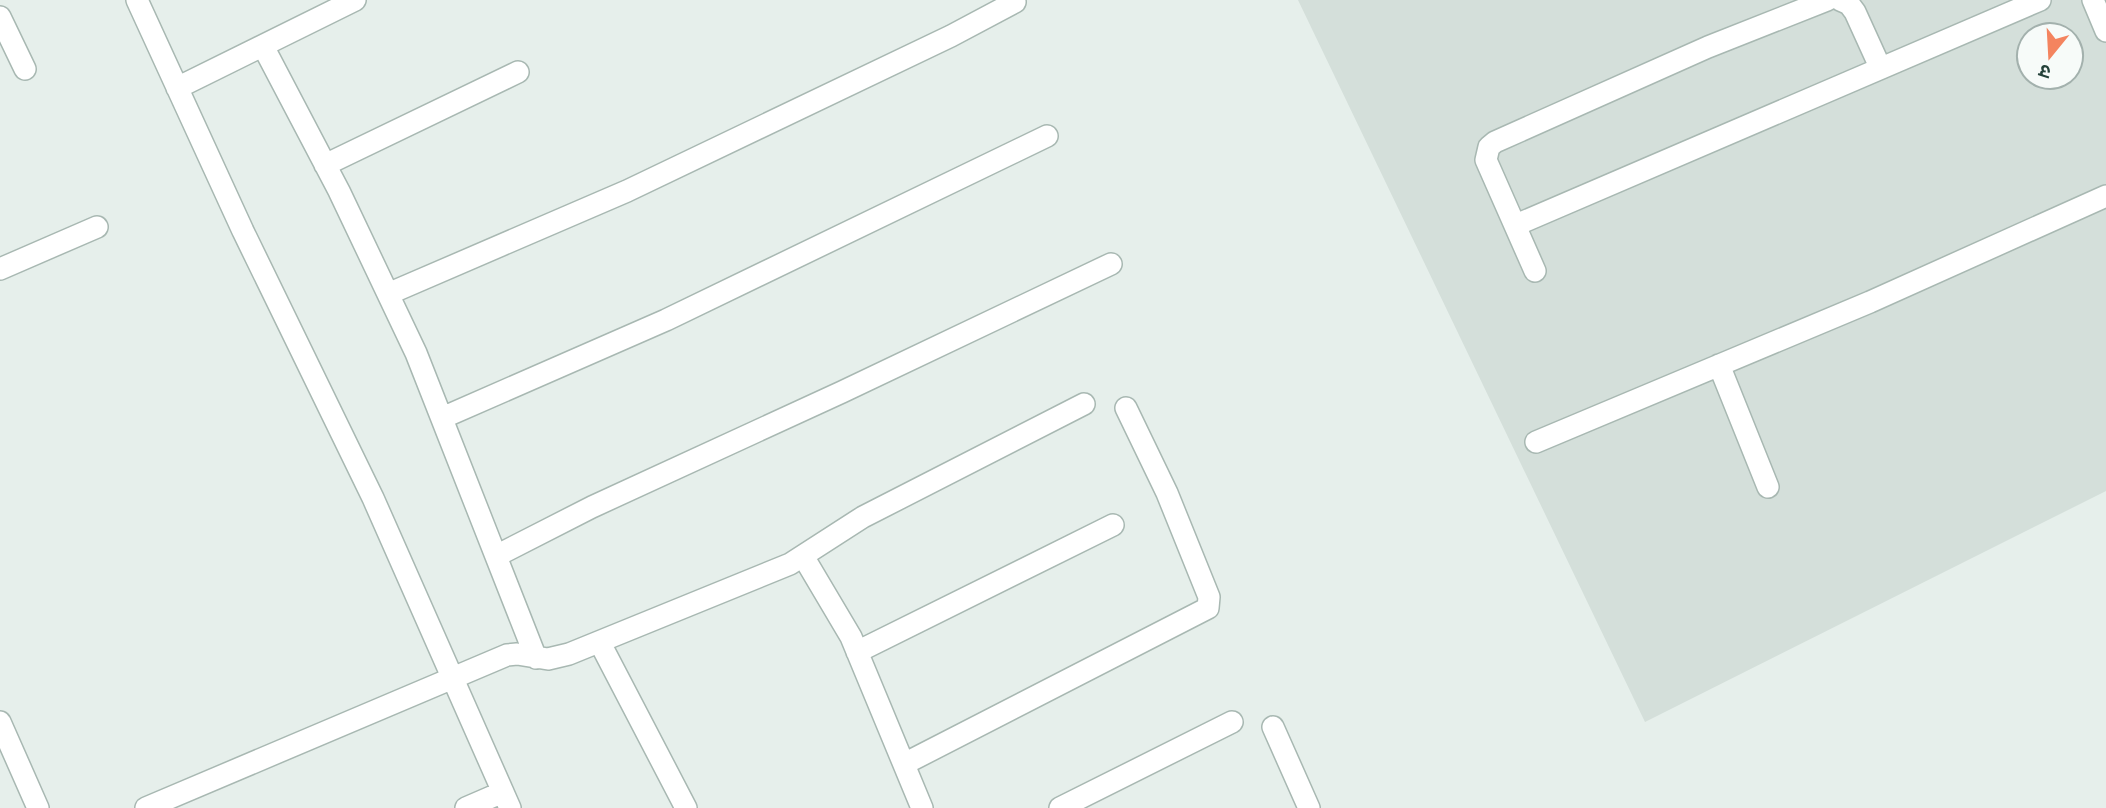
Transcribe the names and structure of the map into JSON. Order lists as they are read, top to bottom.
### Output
{
  "north": "bottom"
}
